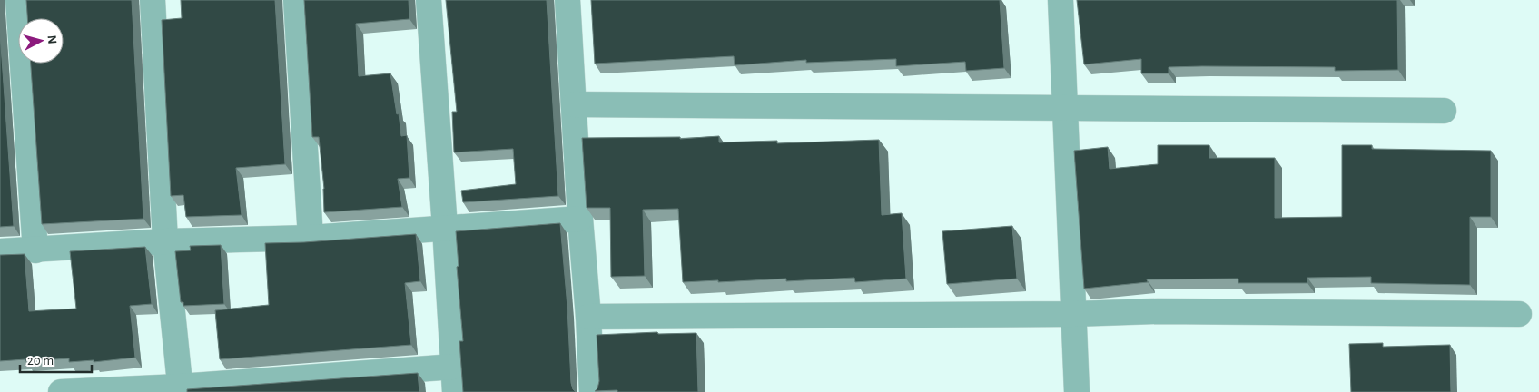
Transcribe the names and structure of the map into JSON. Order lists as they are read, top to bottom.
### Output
{
  "scale_bar": "20 m",
  "north": "right"
}
